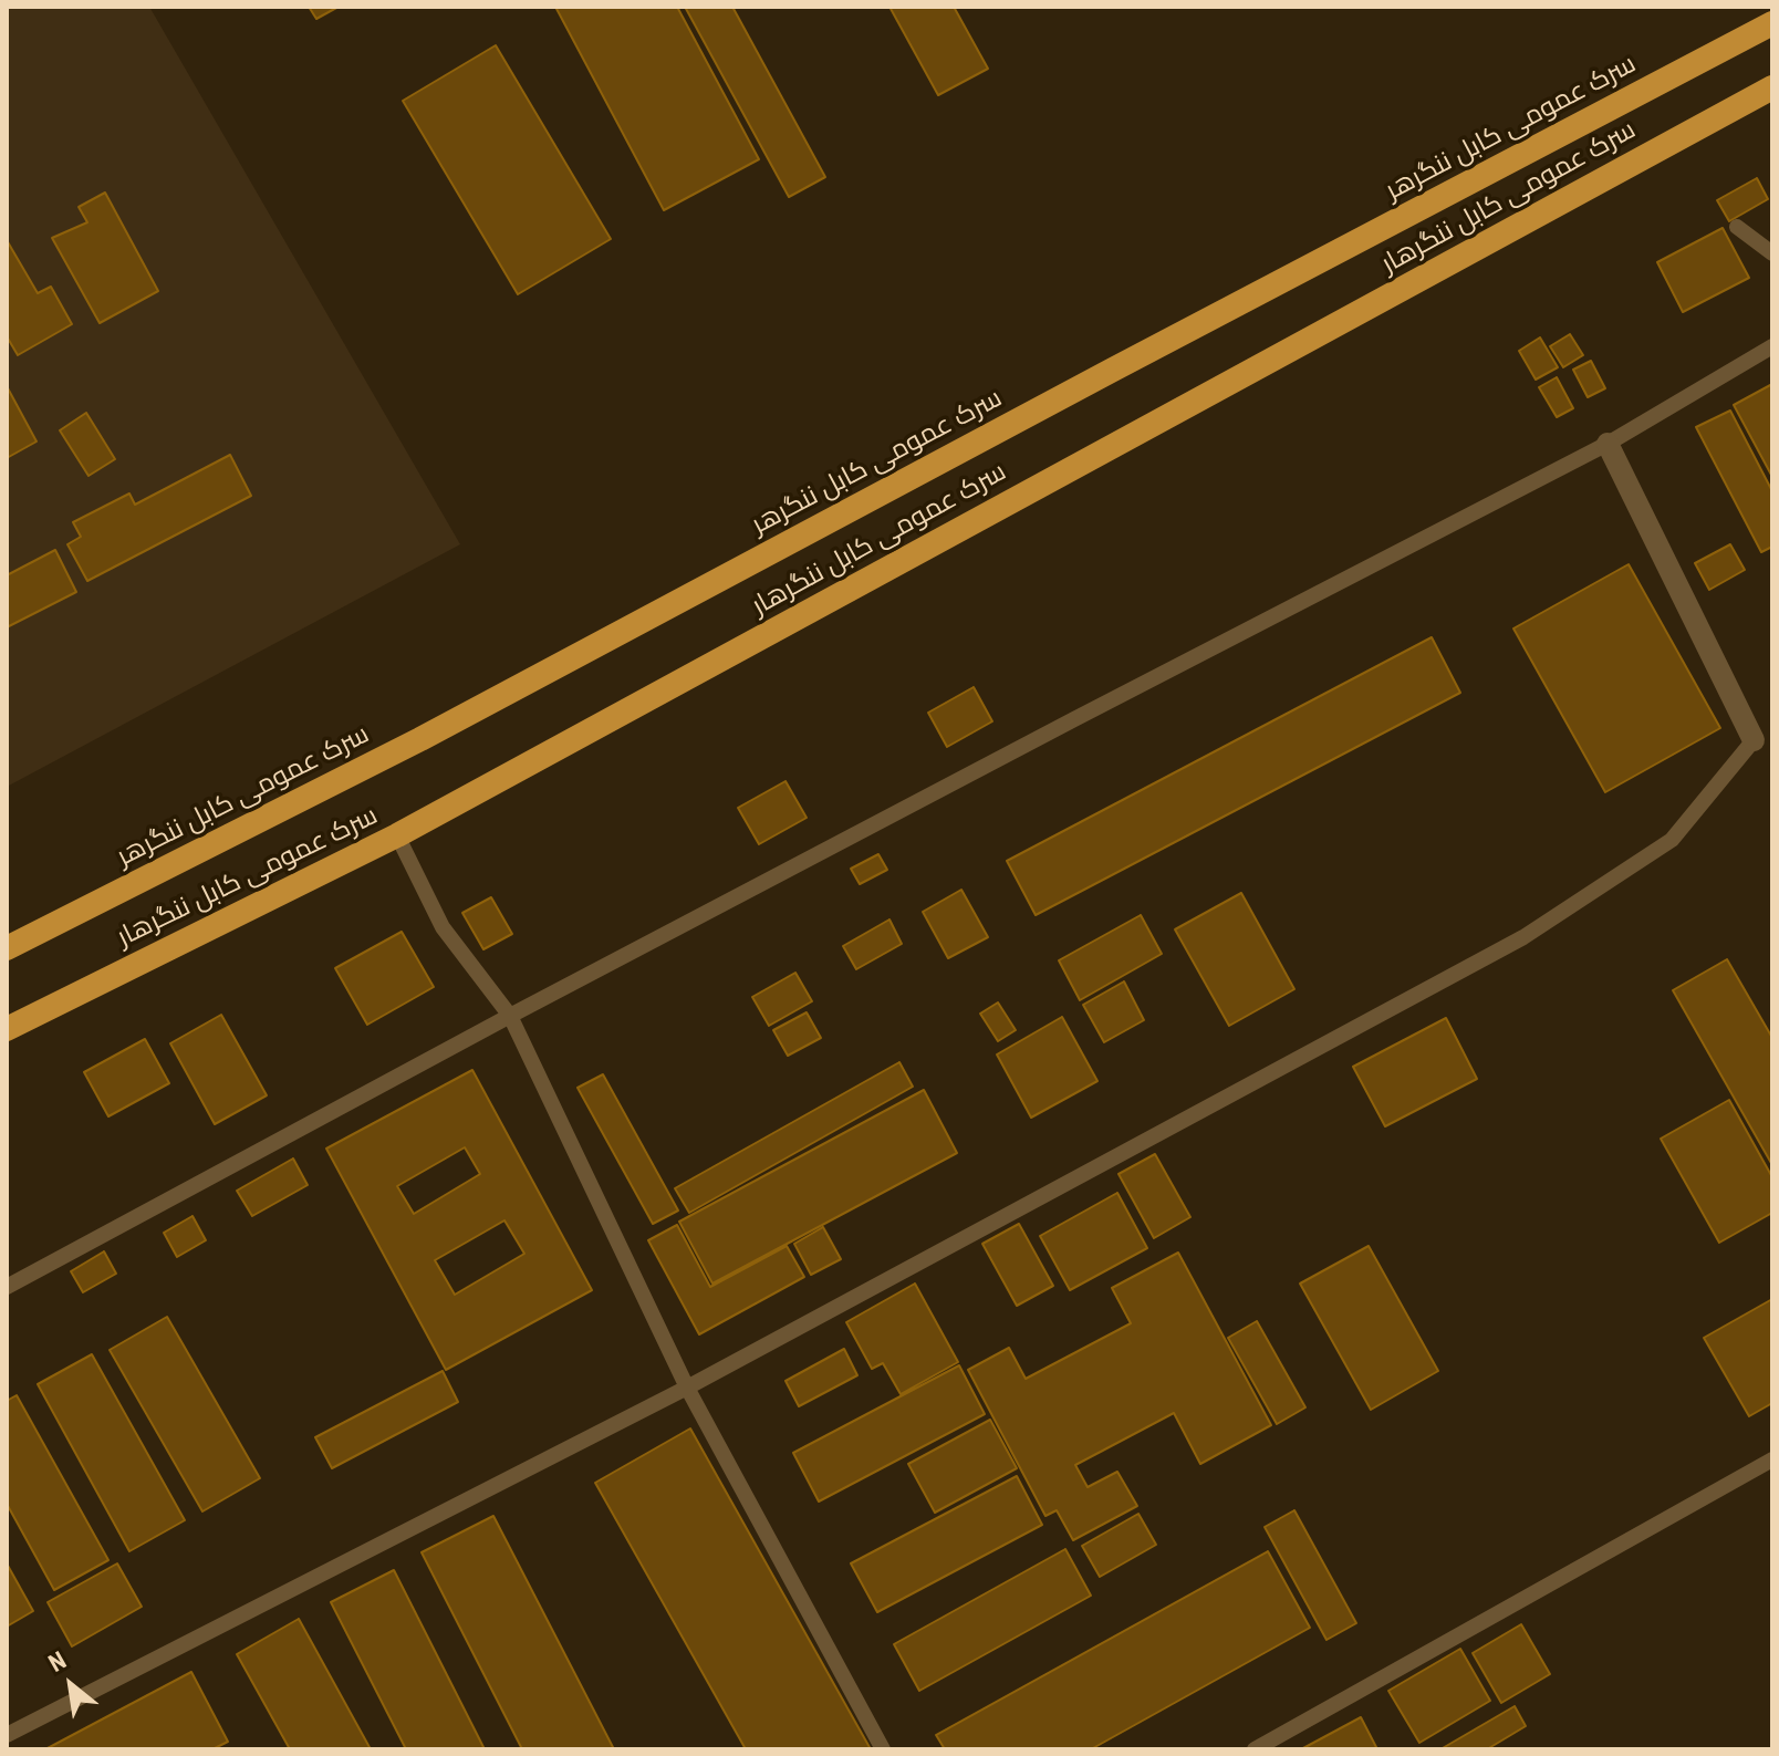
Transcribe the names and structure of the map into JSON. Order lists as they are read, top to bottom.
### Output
{
  "streets": {
    "highway": ["سرک عمومی کابل ننگرهر", "سرک عمومی کابل ننگرهار"]
  },
  "north": "top left"
}
